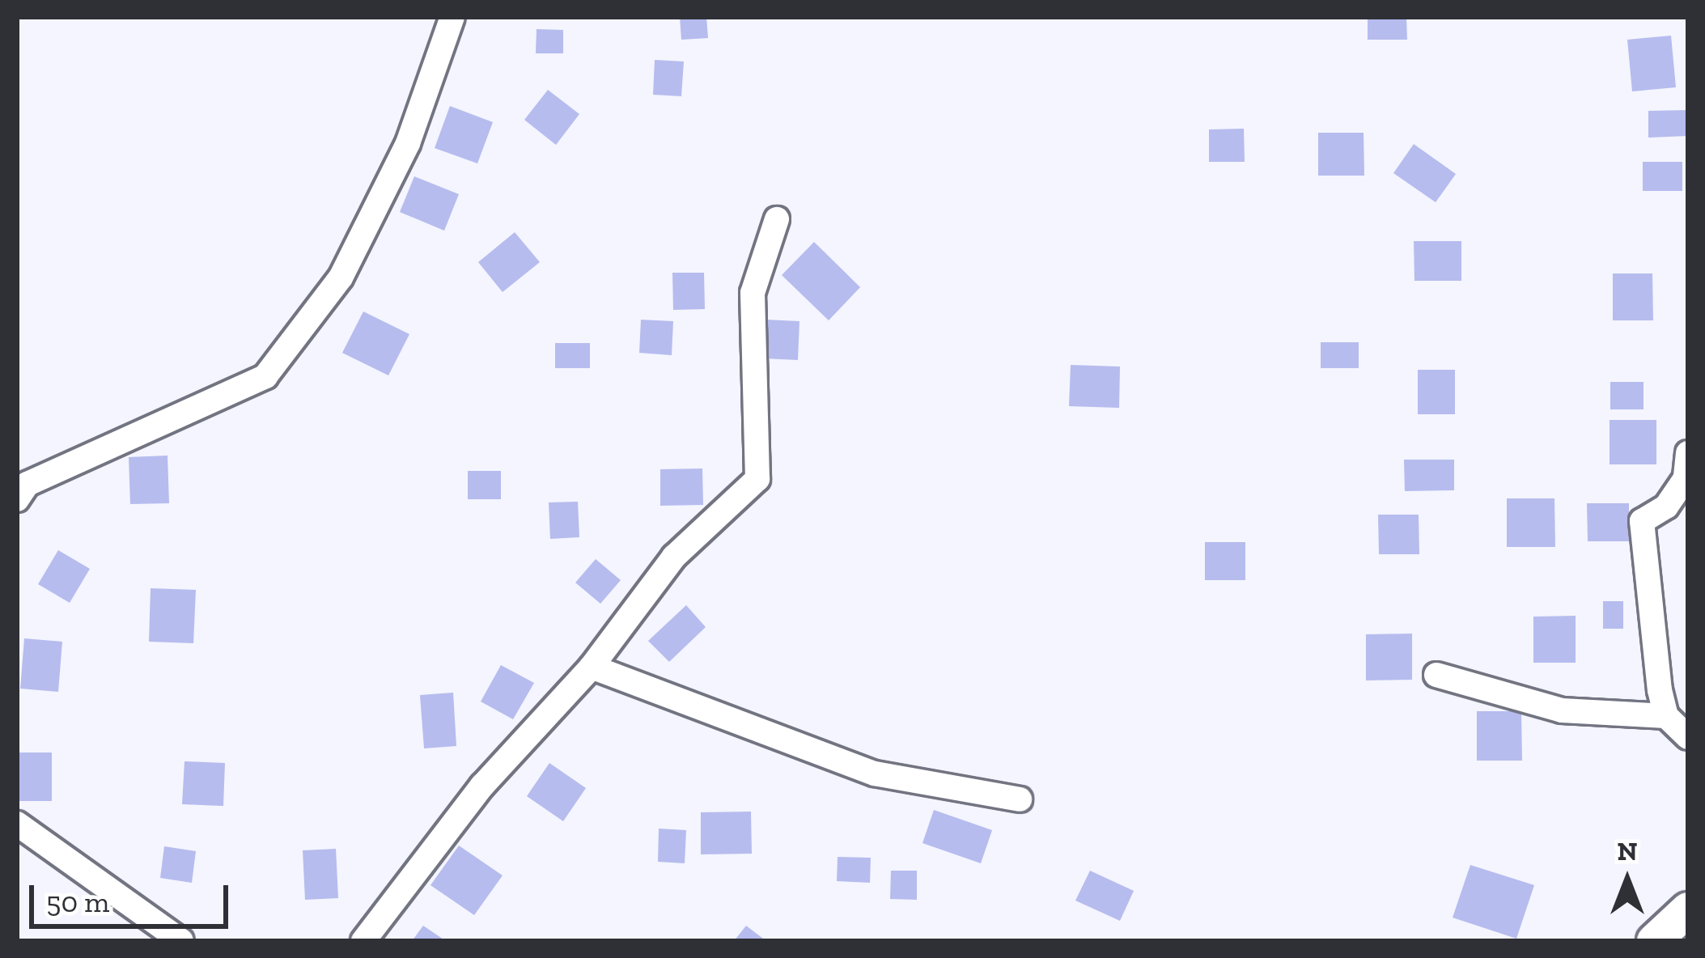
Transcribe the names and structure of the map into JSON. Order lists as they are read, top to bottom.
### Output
{
  "scale_bar": "50 m",
  "north": "top"
}
